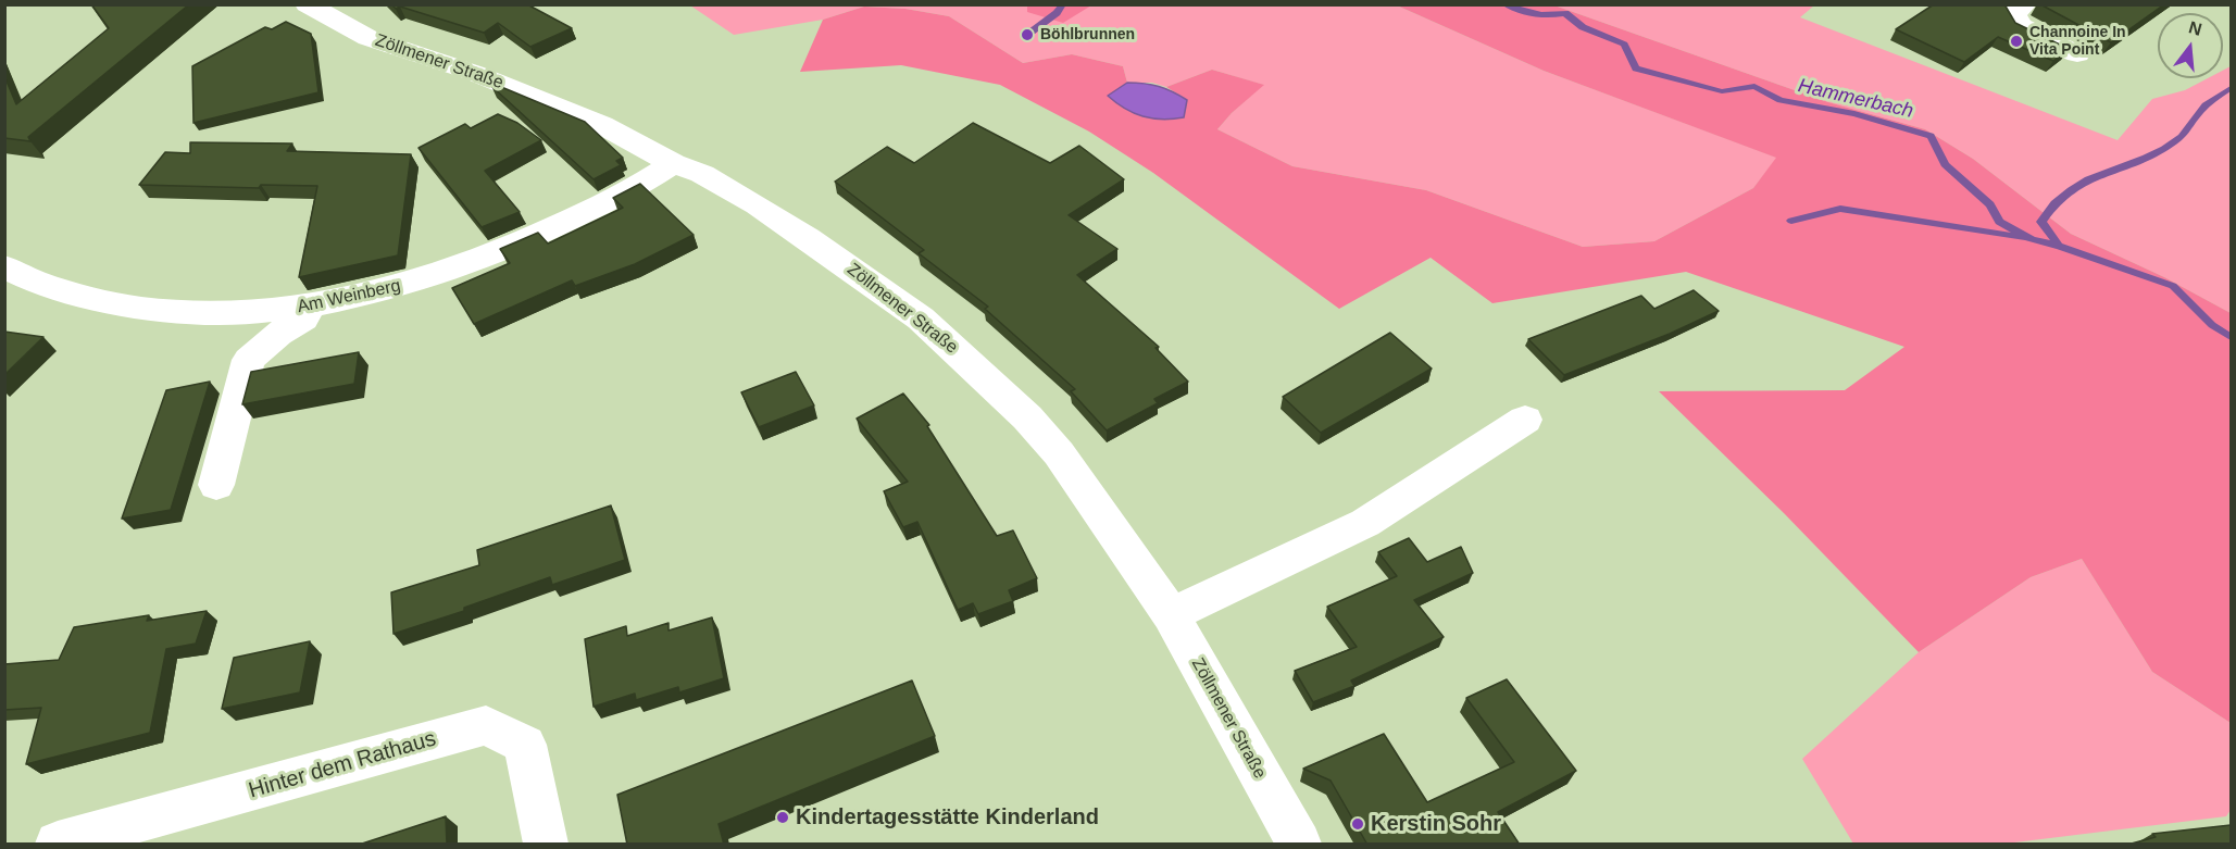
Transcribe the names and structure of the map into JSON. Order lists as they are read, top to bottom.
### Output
{
  "streets": {
    "street": ["Zöllmener Straße", "Am Weinberg", "Hinter dem Rathaus"]
  },
  "crossings": [
    ["Zöllmener Straße", "Am Weinberg"]
  ],
  "water": ["Hammerbach"],
  "places": [
    "Böhlbrunnen",
    "Channoine In Vita Point",
    "Kindertagesstätte Kinderland",
    "Kerstin Sohr"
  ],
  "north": "top"
}
